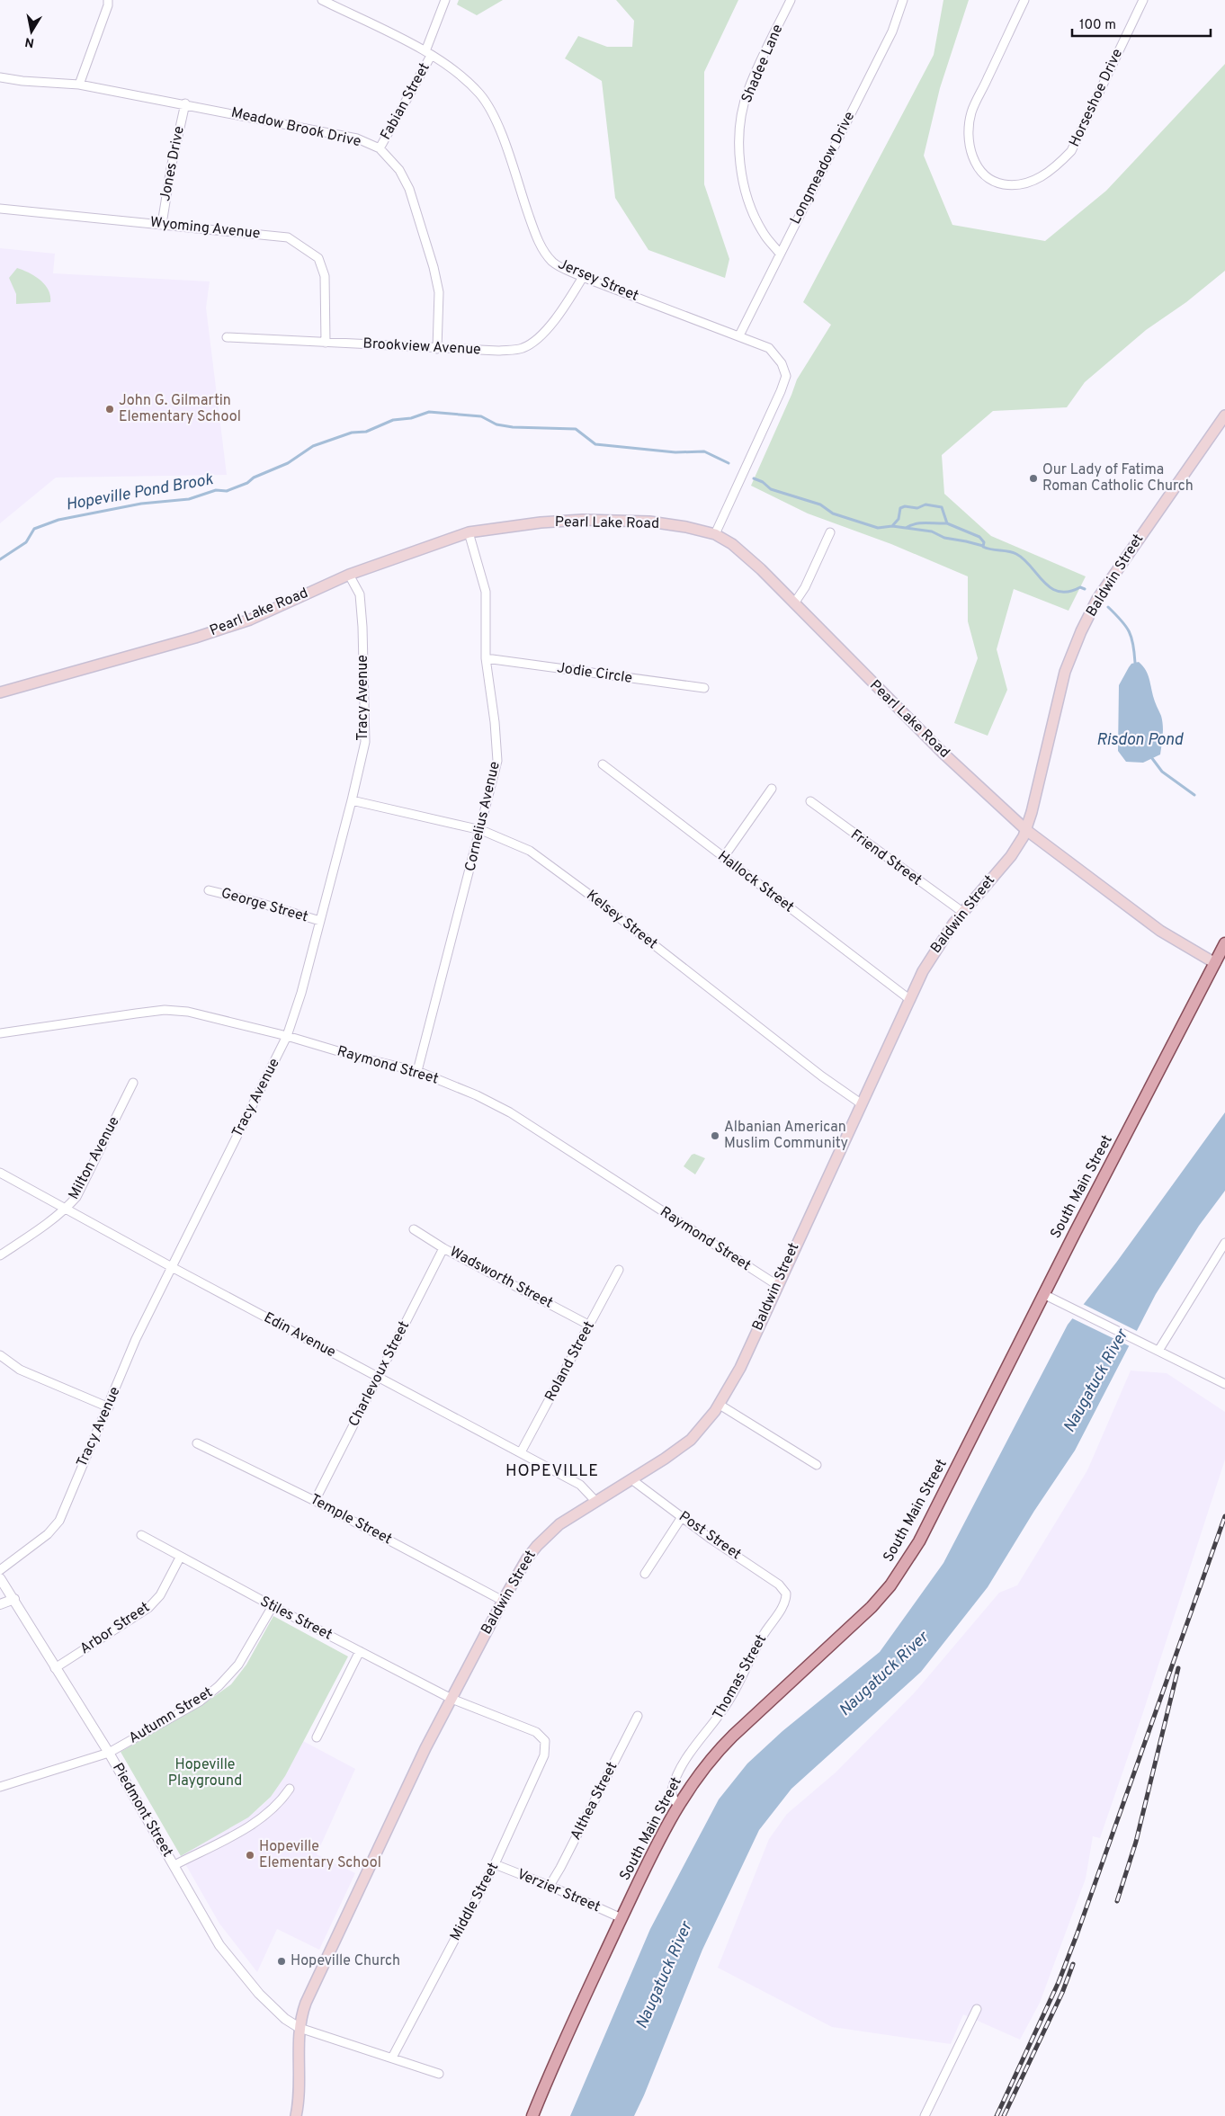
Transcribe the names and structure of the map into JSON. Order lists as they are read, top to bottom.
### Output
{
  "streets": {
    "main road": ["Pearl Lake Road", "Baldwin Street", "South Main Street"],
    "street": [
      "Shadee Lane",
      "Horseshoe Drive",
      "Fabian Street",
      "Meadow Brook Drive",
      "Jones Drive",
      "Longmeadow Drive",
      "Wyoming Avenue",
      "Jersey Street",
      "Brookview Avenue",
      "Jodie Circle",
      "Tracy Avenue",
      "Cornelius Avenue",
      "Friend Street",
      "Hallock Street",
      "George Street",
      "Kelsey Street",
      "Raymond Street",
      "Milton Avenue",
      "Wadsworth Street",
      "Edin Avenue",
      "Roland Street",
      "Charlevoux Street",
      "Temple Street",
      "Post Street",
      "Stiles Street",
      "Arbor Street",
      "Thomas Street",
      "Autumn Street",
      "Althea Street",
      "Piedmont Street",
      "Verzier Street",
      "Middle Street"
    ]
  },
  "crossings": [
    ["Shadee Lane", "Longmeadow Drive"],
    ["Fabian Street", "Meadow Brook Drive"],
    ["Fabian Street", "Jersey Street"],
    ["Meadow Brook Drive", "Jones Drive"],
    ["Meadow Brook Drive", "Brookview Avenue"],
    ["Jones Drive", "Wyoming Avenue"],
    ["Longmeadow Drive", "Jersey Street"],
    ["Wyoming Avenue", "Brookview Avenue"],
    ["Jersey Street", "Brookview Avenue"],
    ["Jersey Street", "Pearl Lake Road"],
    ["Pearl Lake Road", "Baldwin Street"],
    ["Pearl Lake Road", "Tracy Avenue"],
    ["Pearl Lake Road", "Cornelius Avenue"],
    ["Pearl Lake Road", "South Main Street"],
    ["Baldwin Street", "Friend Street"],
    ["Baldwin Street", "Hallock Street"],
    ["Baldwin Street", "Kelsey Street"],
    ["Baldwin Street", "Raymond Street"],
    ["Baldwin Street", "Edin Avenue"],
    ["Baldwin Street", "Temple Street"],
    ["Baldwin Street", "Post Street"],
    ["Baldwin Street", "Stiles Street"],
    ["Baldwin Street", "Piedmont Street"],
    ["Jodie Circle", "Cornelius Avenue"],
    ["Tracy Avenue", "George Street"],
    ["Tracy Avenue", "Kelsey Street"],
    ["Tracy Avenue", "Raymond Street"],
    ["Tracy Avenue", "Edin Avenue"],
    ["Cornelius Avenue", "Kelsey Street"],
    ["Cornelius Avenue", "Raymond Street"],
    ["Milton Avenue", "Edin Avenue"],
    ["South Main Street", "Thomas Street"],
    ["South Main Street", "Verzier Street"],
    ["Wadsworth Street", "Roland Street"],
    ["Wadsworth Street", "Charlevoux Street"],
    ["Edin Avenue", "Roland Street"],
    ["Edin Avenue", "Charlevoux Street"],
    ["Charlevoux Street", "Temple Street"],
    ["Post Street", "Thomas Street"],
    ["Stiles Street", "Arbor Street"],
    ["Stiles Street", "Autumn Street"],
    ["Stiles Street", "Middle Street"],
    ["Arbor Street", "Piedmont Street"],
    ["Autumn Street", "Piedmont Street"],
    ["Althea Street", "Verzier Street"],
    ["Verzier Street", "Middle Street"]
  ],
  "districts": ["HOPEVILLE"],
  "water": ["Hopeville Pond Brook", "Risdon Pond", "Naugatuck River"],
  "parks": ["Hopeville Playground"],
  "places": [
    "John G. Gilmartin Elementary School",
    "Our Lady of Fatima Roman Catholic Church",
    "Albanian American Muslim Community",
    "Hopeville Elementary School",
    "Hopeville Church"
  ],
  "scale_bar": "100 m",
  "north": "bottom"
}
